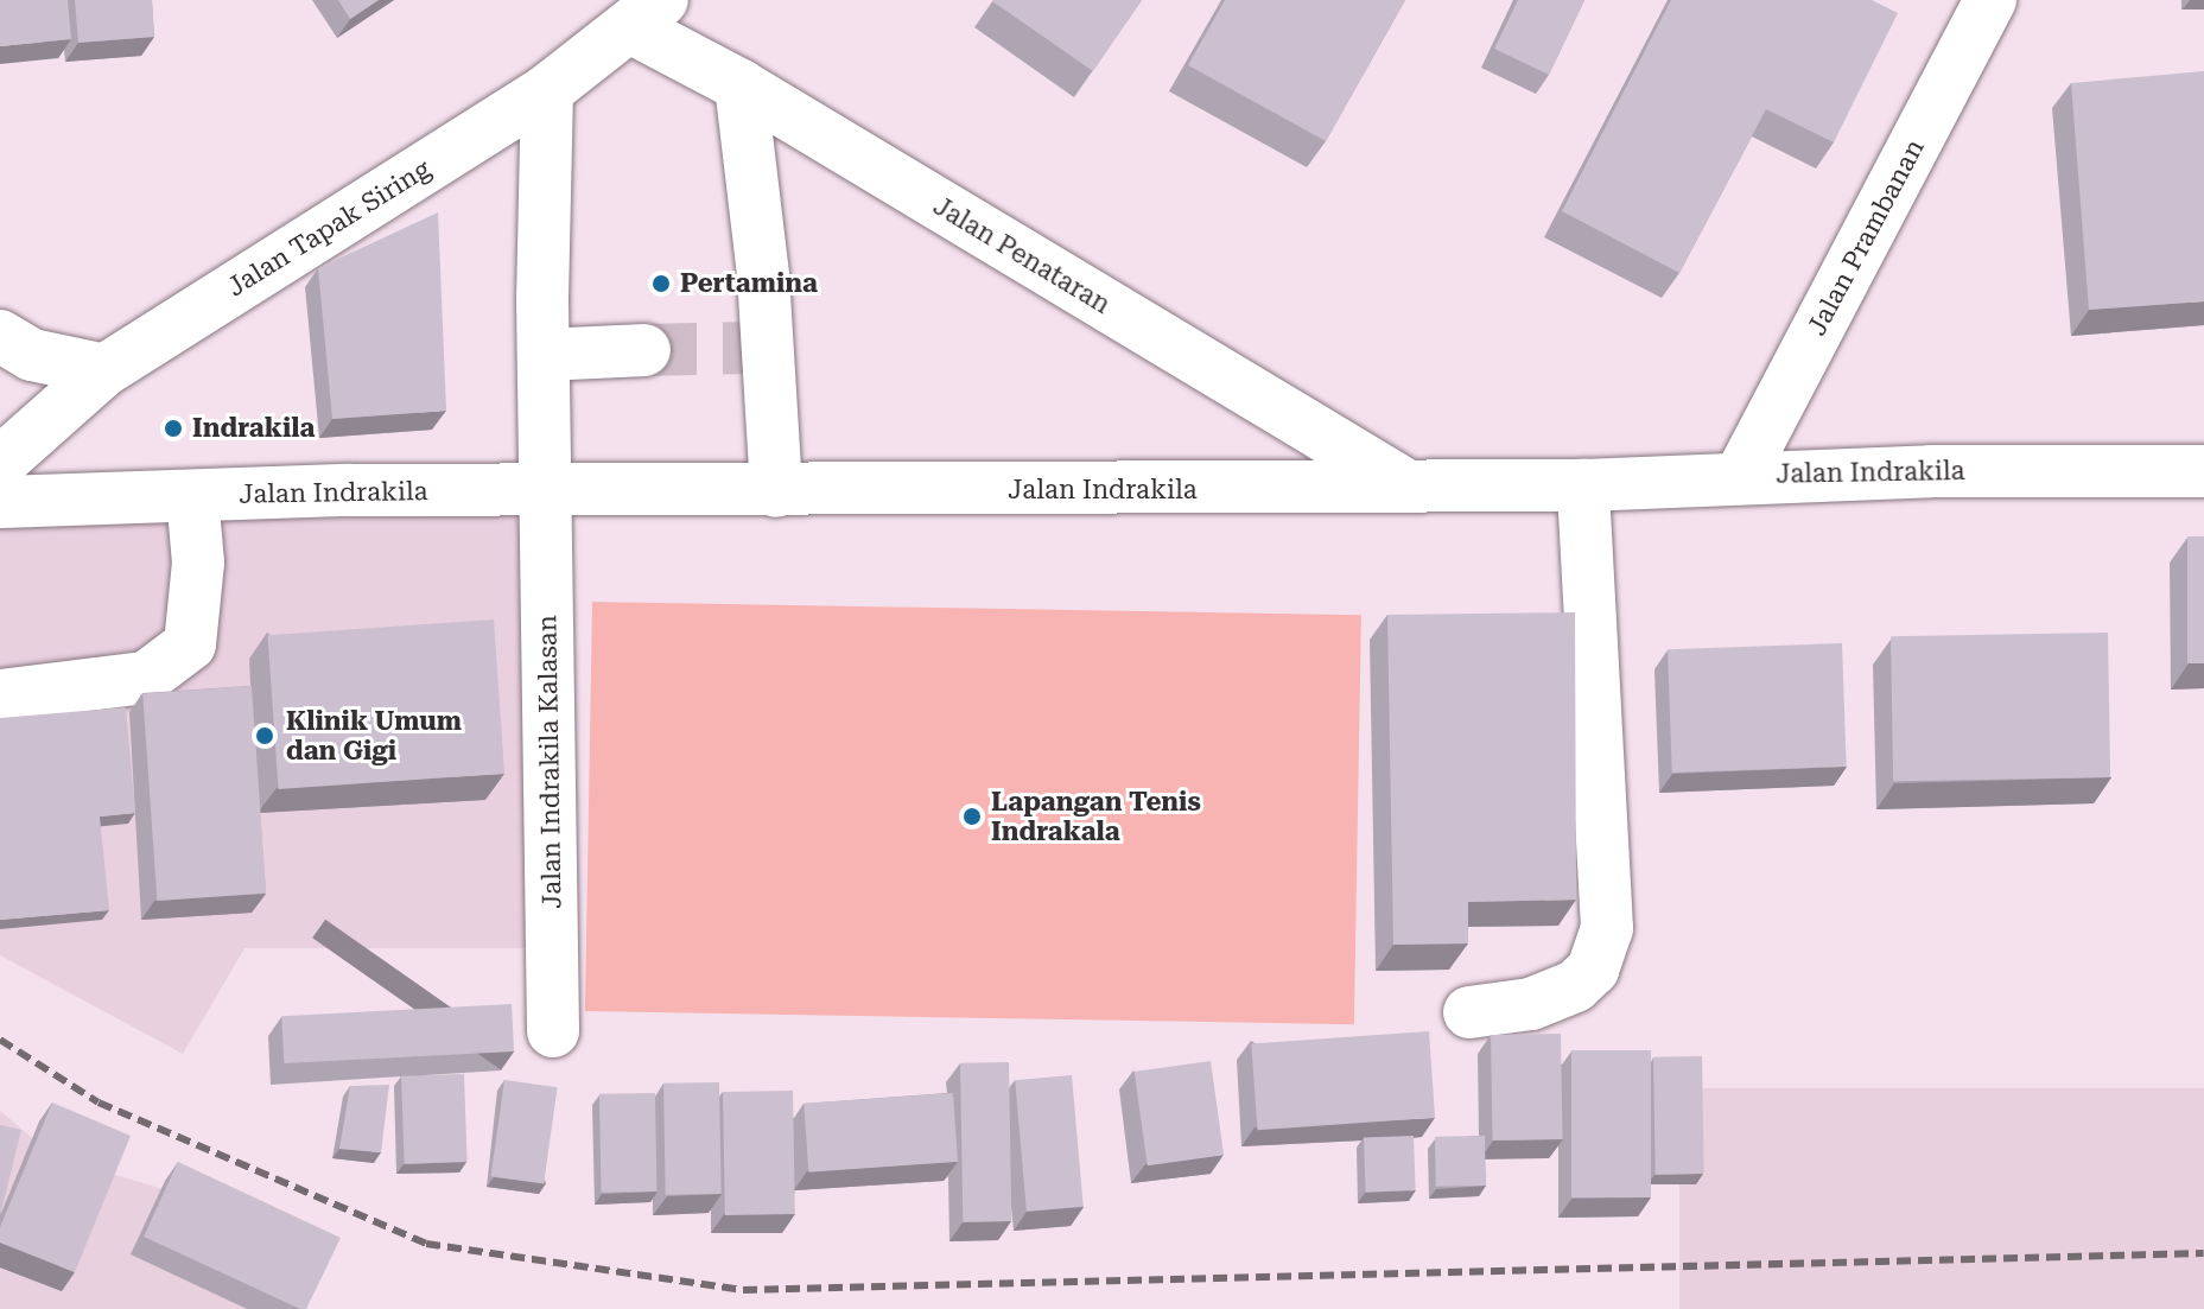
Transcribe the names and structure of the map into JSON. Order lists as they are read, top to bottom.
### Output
{
  "streets": {
    "street": [
      "Jalan Tapak Siring",
      "Jalan Prambanan",
      "Jalan Penataran",
      "Jalan Indrakila",
      "Jalan Indrakila Kalasan"
    ]
  },
  "crossings": [
    ["Jalan Tapak Siring", "Jalan Penataran"],
    ["Jalan Tapak Siring", "Jalan Indrakila Kalasan"],
    ["Jalan Prambanan", "Jalan Indrakila"],
    ["Jalan Penataran", "Jalan Indrakila"],
    ["Jalan Indrakila", "Jalan Indrakila Kalasan"]
  ],
  "places": [
    "Pertamina",
    "Indrakila",
    "Klinik Umum dan Gigi",
    "Lapangan Tenis Indrakala"
  ]
}
